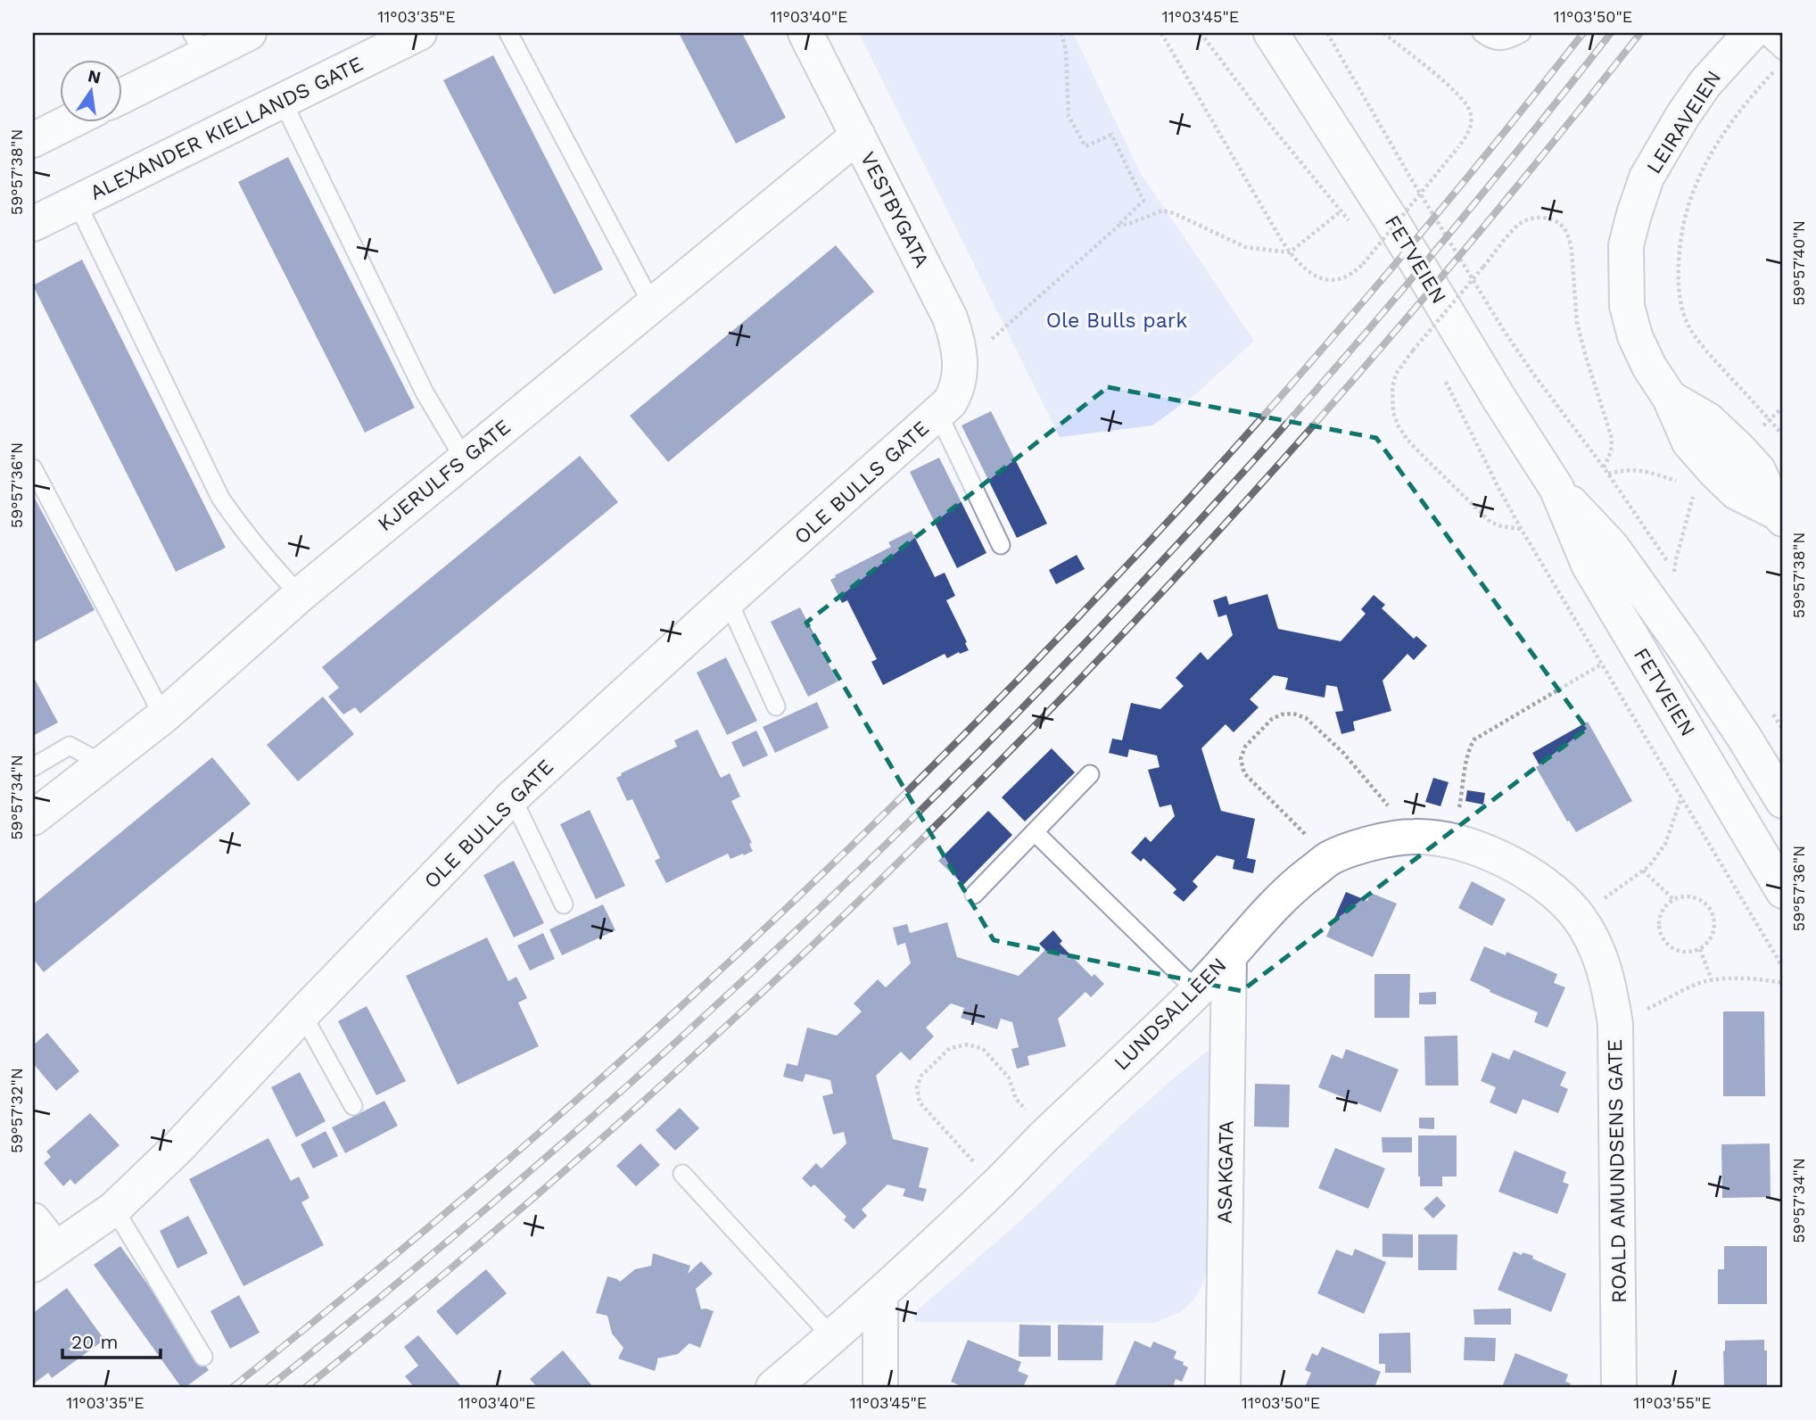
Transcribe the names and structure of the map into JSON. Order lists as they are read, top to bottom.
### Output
{
  "streets": {
    "main road": [
      "LEIRAVEIEN",
      "ALEXANDER KIELLANDS GATE",
      "VESTBYGATA",
      "FETVEIEN",
      "KJERULFS GATE",
      "OLE BULLS GATE",
      "LUNDSALLEEN",
      "ROALD AMUNDSENS GATE",
      "ASAKGATA"
    ]
  },
  "crossings": [
    ["VESTBYGATA", "KJERULFS GATE"],
    ["VESTBYGATA", "OLE BULLS GATE"],
    ["LUNDSALLEEN", "ROALD AMUNDSENS GATE"],
    ["LUNDSALLEEN", "ASAKGATA"]
  ],
  "parks": ["Ole Bulls park"],
  "scale_bar": "20 m",
  "north": "top",
  "coordinates": [
    "11°03'35\"E",
    "11°03'40\"E",
    "11°03'45\"E",
    "11°03'50\"E",
    "59°57'38\"N",
    "59°57'40\"N",
    "59°57'36\"N",
    "59°57'34\"N",
    "59°57'32\"N",
    "11°03'55\"E"
  ]
}
